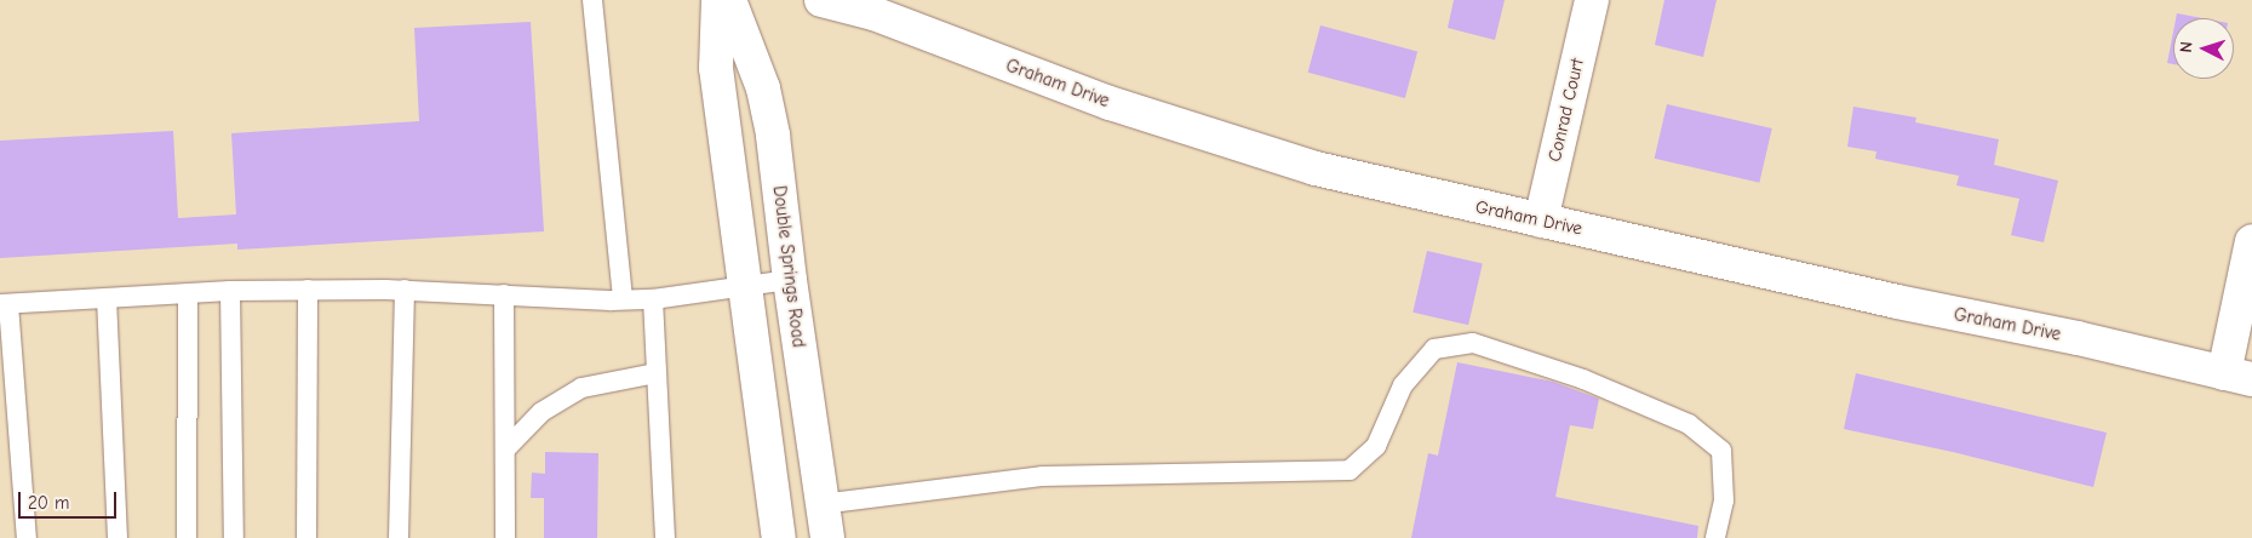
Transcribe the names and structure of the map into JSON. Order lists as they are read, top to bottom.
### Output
{
  "streets": {
    "street": ["Graham Drive", "Conrad Court", "Double Springs Road"]
  },
  "crossings": [
    ["Graham Drive", "Conrad Court"]
  ],
  "scale_bar": "20 m",
  "north": "left"
}
